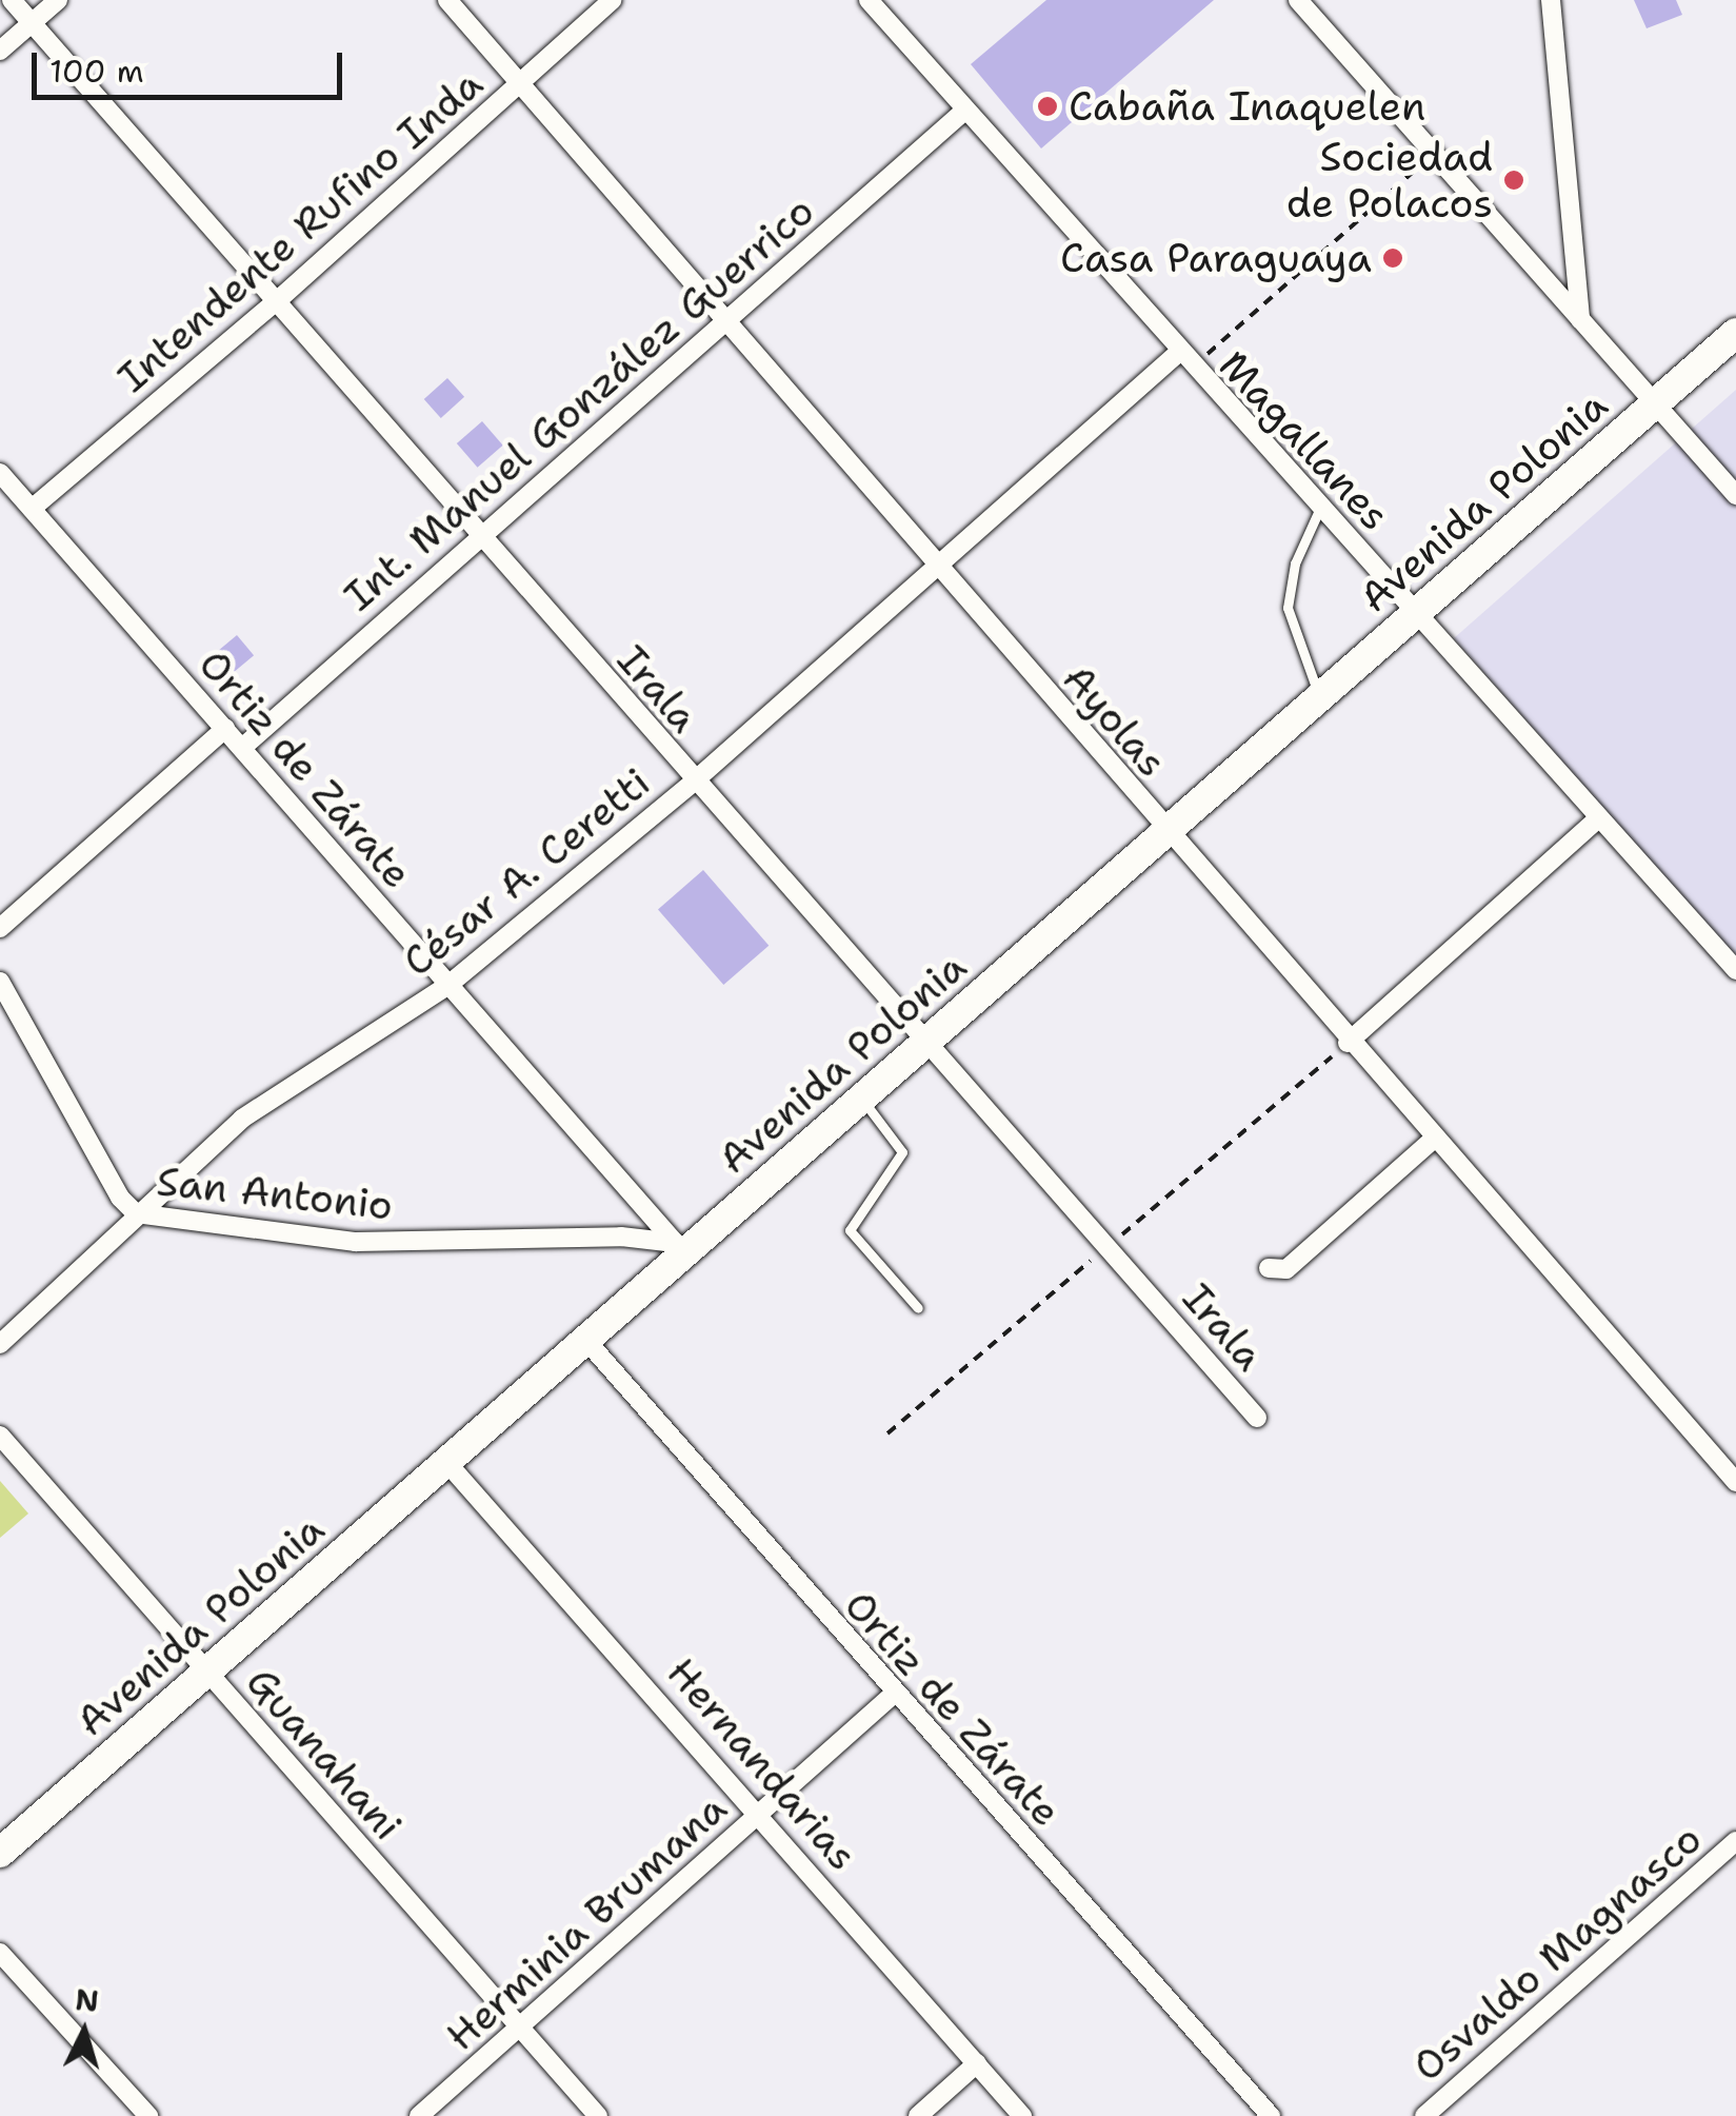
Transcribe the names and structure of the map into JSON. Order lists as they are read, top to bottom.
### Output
{
  "streets": {
    "main road": ["Avenida Polonia"],
    "street": [
      "Intendente Rufino Inda",
      "Int. Manuel González Guerrico",
      "Magallanes",
      "Irala",
      "Ayolas",
      "Ortiz de Zárate",
      "César A. Ceretti",
      "San Antonio",
      "Guanahani",
      "Hernandarias",
      "Herminia Brumana",
      "Osvaldo Magnasco"
    ]
  },
  "crossings": [
    ["Intendente Rufino Inda", "Irala"],
    ["Intendente Rufino Inda", "Ayolas"],
    ["Intendente Rufino Inda", "Ortiz de Zárate"],
    ["Int. Manuel González Guerrico", "Magallanes"],
    ["Int. Manuel González Guerrico", "Irala"],
    ["Int. Manuel González Guerrico", "Ayolas"],
    ["Int. Manuel González Guerrico", "Ortiz de Zárate"],
    ["Magallanes", "Avenida Polonia"],
    ["Magallanes", "César A. Ceretti"],
    ["Avenida Polonia", "Irala"],
    ["Avenida Polonia", "Ayolas"],
    ["Avenida Polonia", "Ortiz de Zárate"],
    ["Avenida Polonia", "San Antonio"],
    ["Avenida Polonia", "Guanahani"],
    ["Avenida Polonia", "Hernandarias"],
    ["Irala", "César A. Ceretti"],
    ["Ayolas", "César A. Ceretti"],
    ["Ortiz de Zárate", "César A. Ceretti"],
    ["Ortiz de Zárate", "San Antonio"],
    ["Ortiz de Zárate", "Herminia Brumana"],
    ["César A. Ceretti", "San Antonio"],
    ["Guanahani", "Herminia Brumana"],
    ["Hernandarias", "Herminia Brumana"]
  ],
  "places": ["Cabaña Inaquelen", "Sociedad de Polacos", "Casa Paraguaya"],
  "scale_bar": "100 m",
  "north": "top"
}
